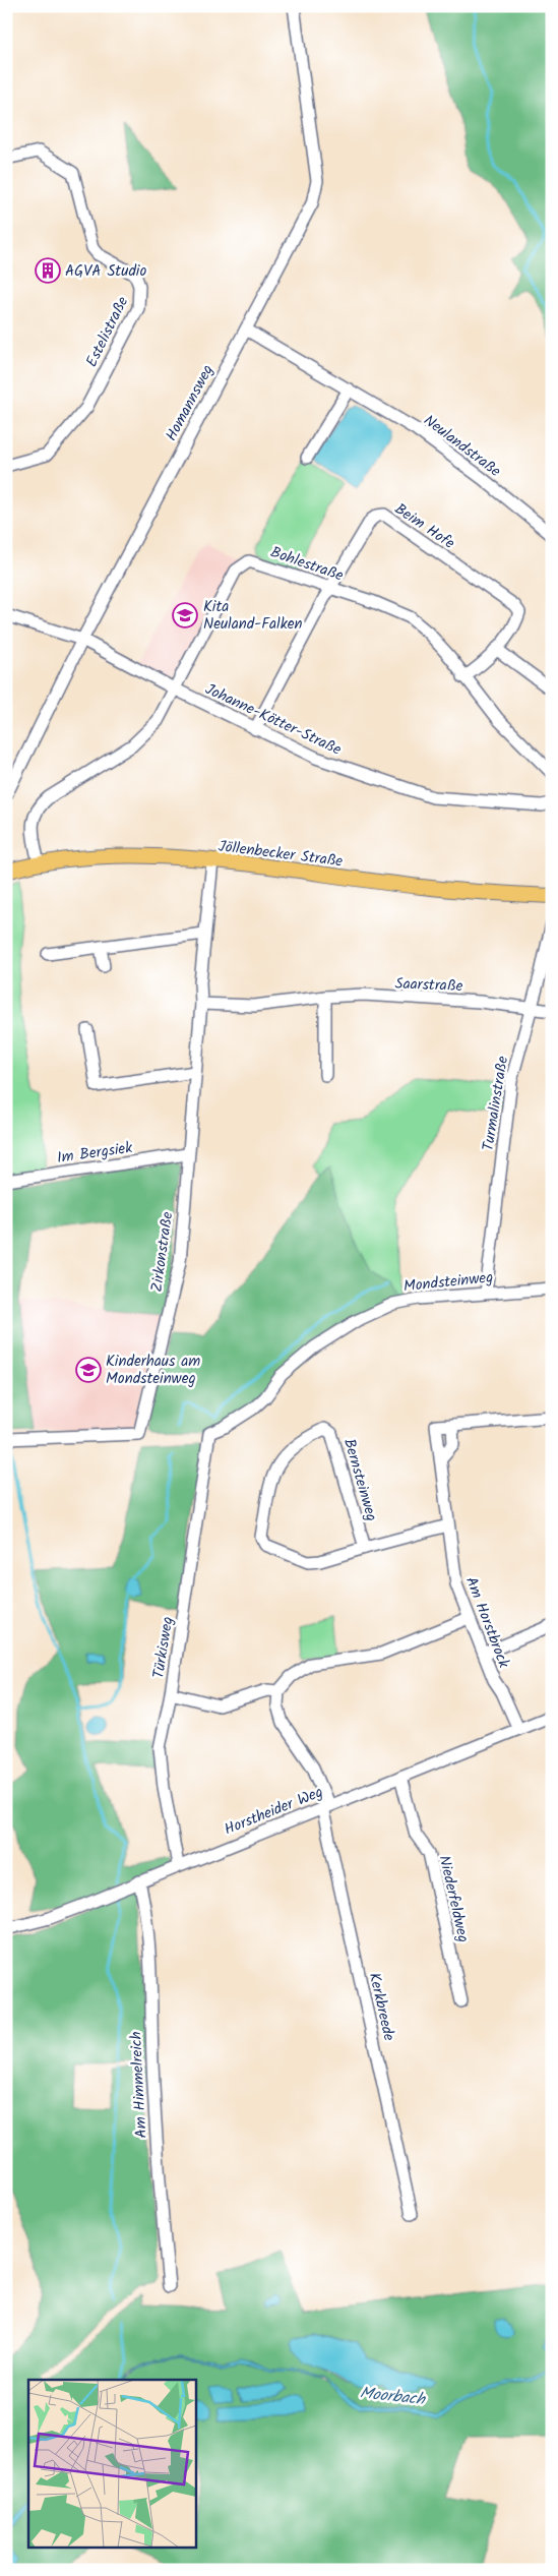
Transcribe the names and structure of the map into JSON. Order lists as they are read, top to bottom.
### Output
{
  "streets": {
    "main road": ["Jöllenbecker Straße"],
    "street": [
      "Estelistraße",
      "Homannsweg",
      "Neulandstraße",
      "Beim Hofe",
      "Bohlestraße",
      "Johanne-Kötter-Straße",
      "Saarstraße",
      "Turmalinstraße",
      "Im Bergsiek",
      "Zirkonstraße",
      "Mondsteinweg",
      "Bernsteinweg",
      "Am Horstbrock",
      "Türkisweg",
      "Horstheider Weg",
      "Niederfeldweg",
      "Kerkbreede",
      "Am Himmelreich"
    ]
  },
  "crossings": [
    ["Homannsweg", "Neulandstraße"],
    ["Homannsweg", "Johanne-Kötter-Straße"],
    ["Beim Hofe", "Bohlestraße"],
    ["Beim Hofe", "Johanne-Kötter-Straße"],
    ["Bohlestraße", "Johanne-Kötter-Straße"],
    ["Bohlestraße", "Jöllenbecker Straße"],
    ["Jöllenbecker Straße", "Zirkonstraße"],
    ["Saarstraße", "Turmalinstraße"],
    ["Saarstraße", "Zirkonstraße"],
    ["Turmalinstraße", "Mondsteinweg"],
    ["Im Bergsiek", "Zirkonstraße"],
    ["Mondsteinweg", "Türkisweg"],
    ["Bernsteinweg", "Am Horstbrock"],
    ["Am Horstbrock", "Horstheider Weg"],
    ["Türkisweg", "Horstheider Weg"],
    ["Horstheider Weg", "Niederfeldweg"],
    ["Horstheider Weg", "Kerkbreede"],
    ["Horstheider Weg", "Am Himmelreich"]
  ],
  "water": ["Moorbach"],
  "places": {
    "building": ["AGVA Studio"],
    "school or university": ["Kita Neuland-Falken", "Kinderhaus am Mondsteinweg"]
  }
}
